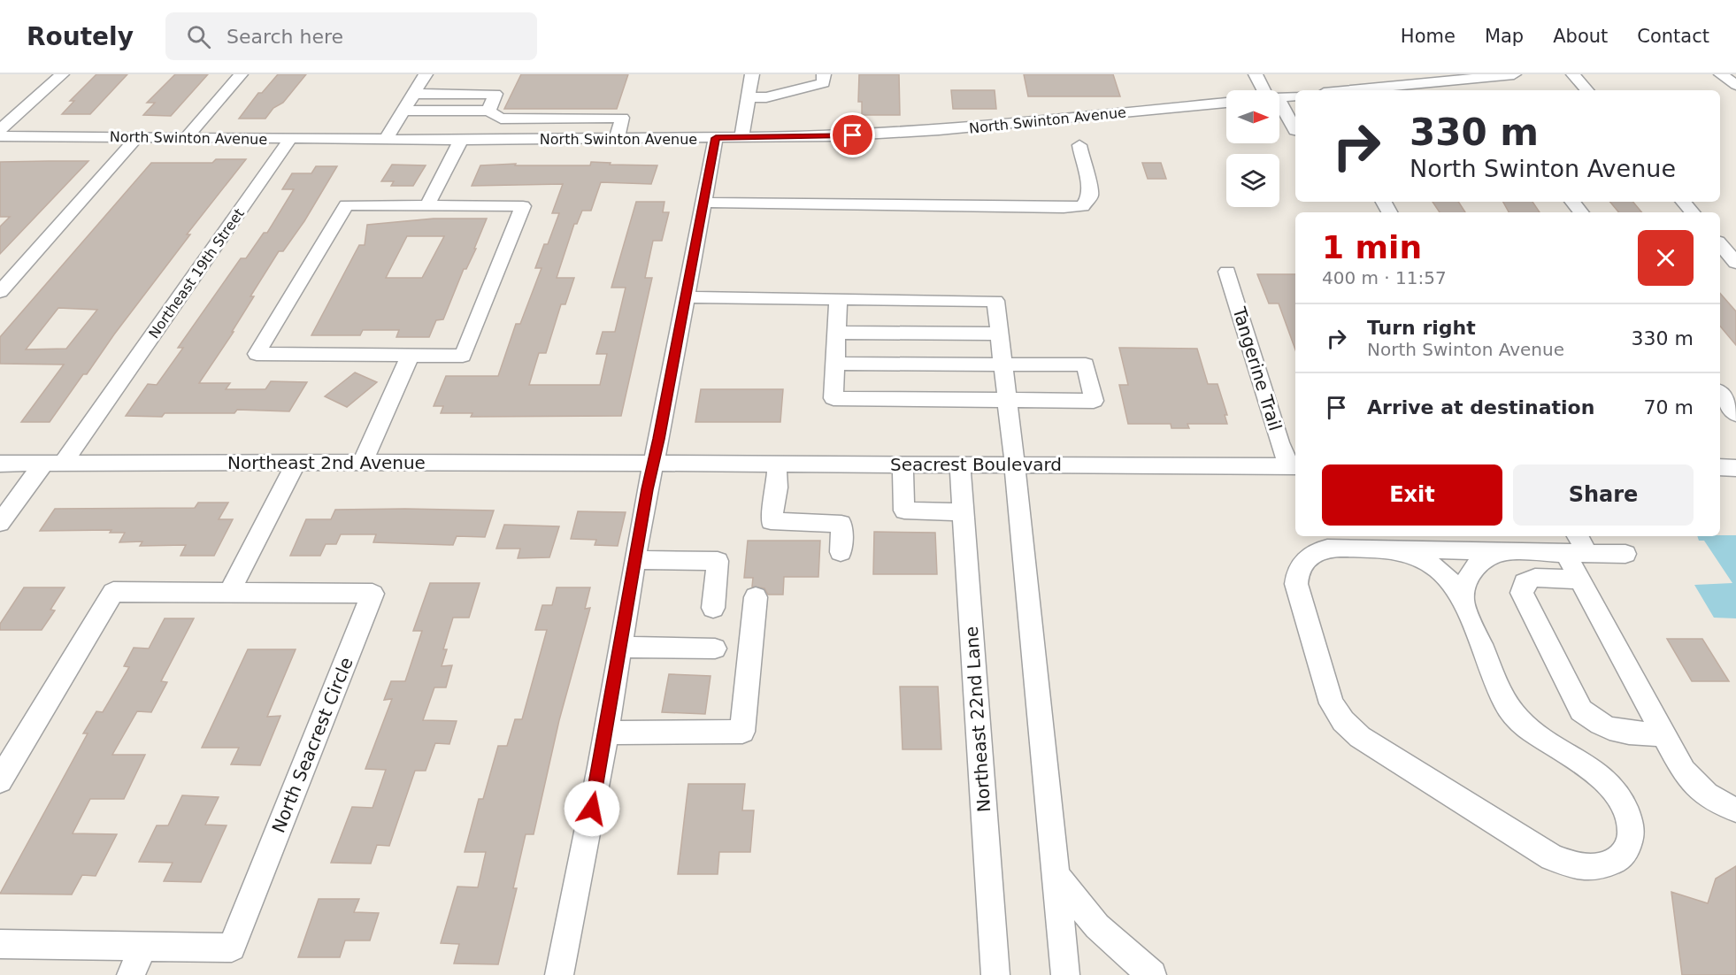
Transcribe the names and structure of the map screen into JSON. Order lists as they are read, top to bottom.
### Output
{
  "streets": {
    "street": [
      "North Swinton Avenue",
      "Northeast 19th Street",
      "Tangerine Trail",
      "Northeast 2nd Avenue",
      "Seacrest Boulevard",
      "Northeast 22nd Lane",
      "North Seacrest Circle"
    ]
  },
  "crossings": [
    ["North Swinton Avenue", "Northeast 19th Street"],
    ["Northeast 19th Street", "Northeast 2nd Avenue"],
    ["Tangerine Trail", "Seacrest Boulevard"],
    ["Northeast 2nd Avenue", "Seacrest Boulevard"],
    ["Seacrest Boulevard", "Northeast 22nd Lane"]
  ],
  "north": "right",
  "page": {
    "header": "Routely",
    "search": "Search here",
    "nav": [
      "Home",
      "Map",
      "About",
      "Contact"
    ],
    "turn": ["330 m", "North Swinton Avenue"],
    "heading": ["1 min", "400 m · 11:57"],
    "list": [
      {
        "name": "Turn right",
        "note": "North Swinton Avenue",
        "value": "330 m"
      },
      {
        "name": "Arrive at destination",
        "value": "70 m"
      }
    ],
    "buttons": ["Exit", "Share"]
  }
}
